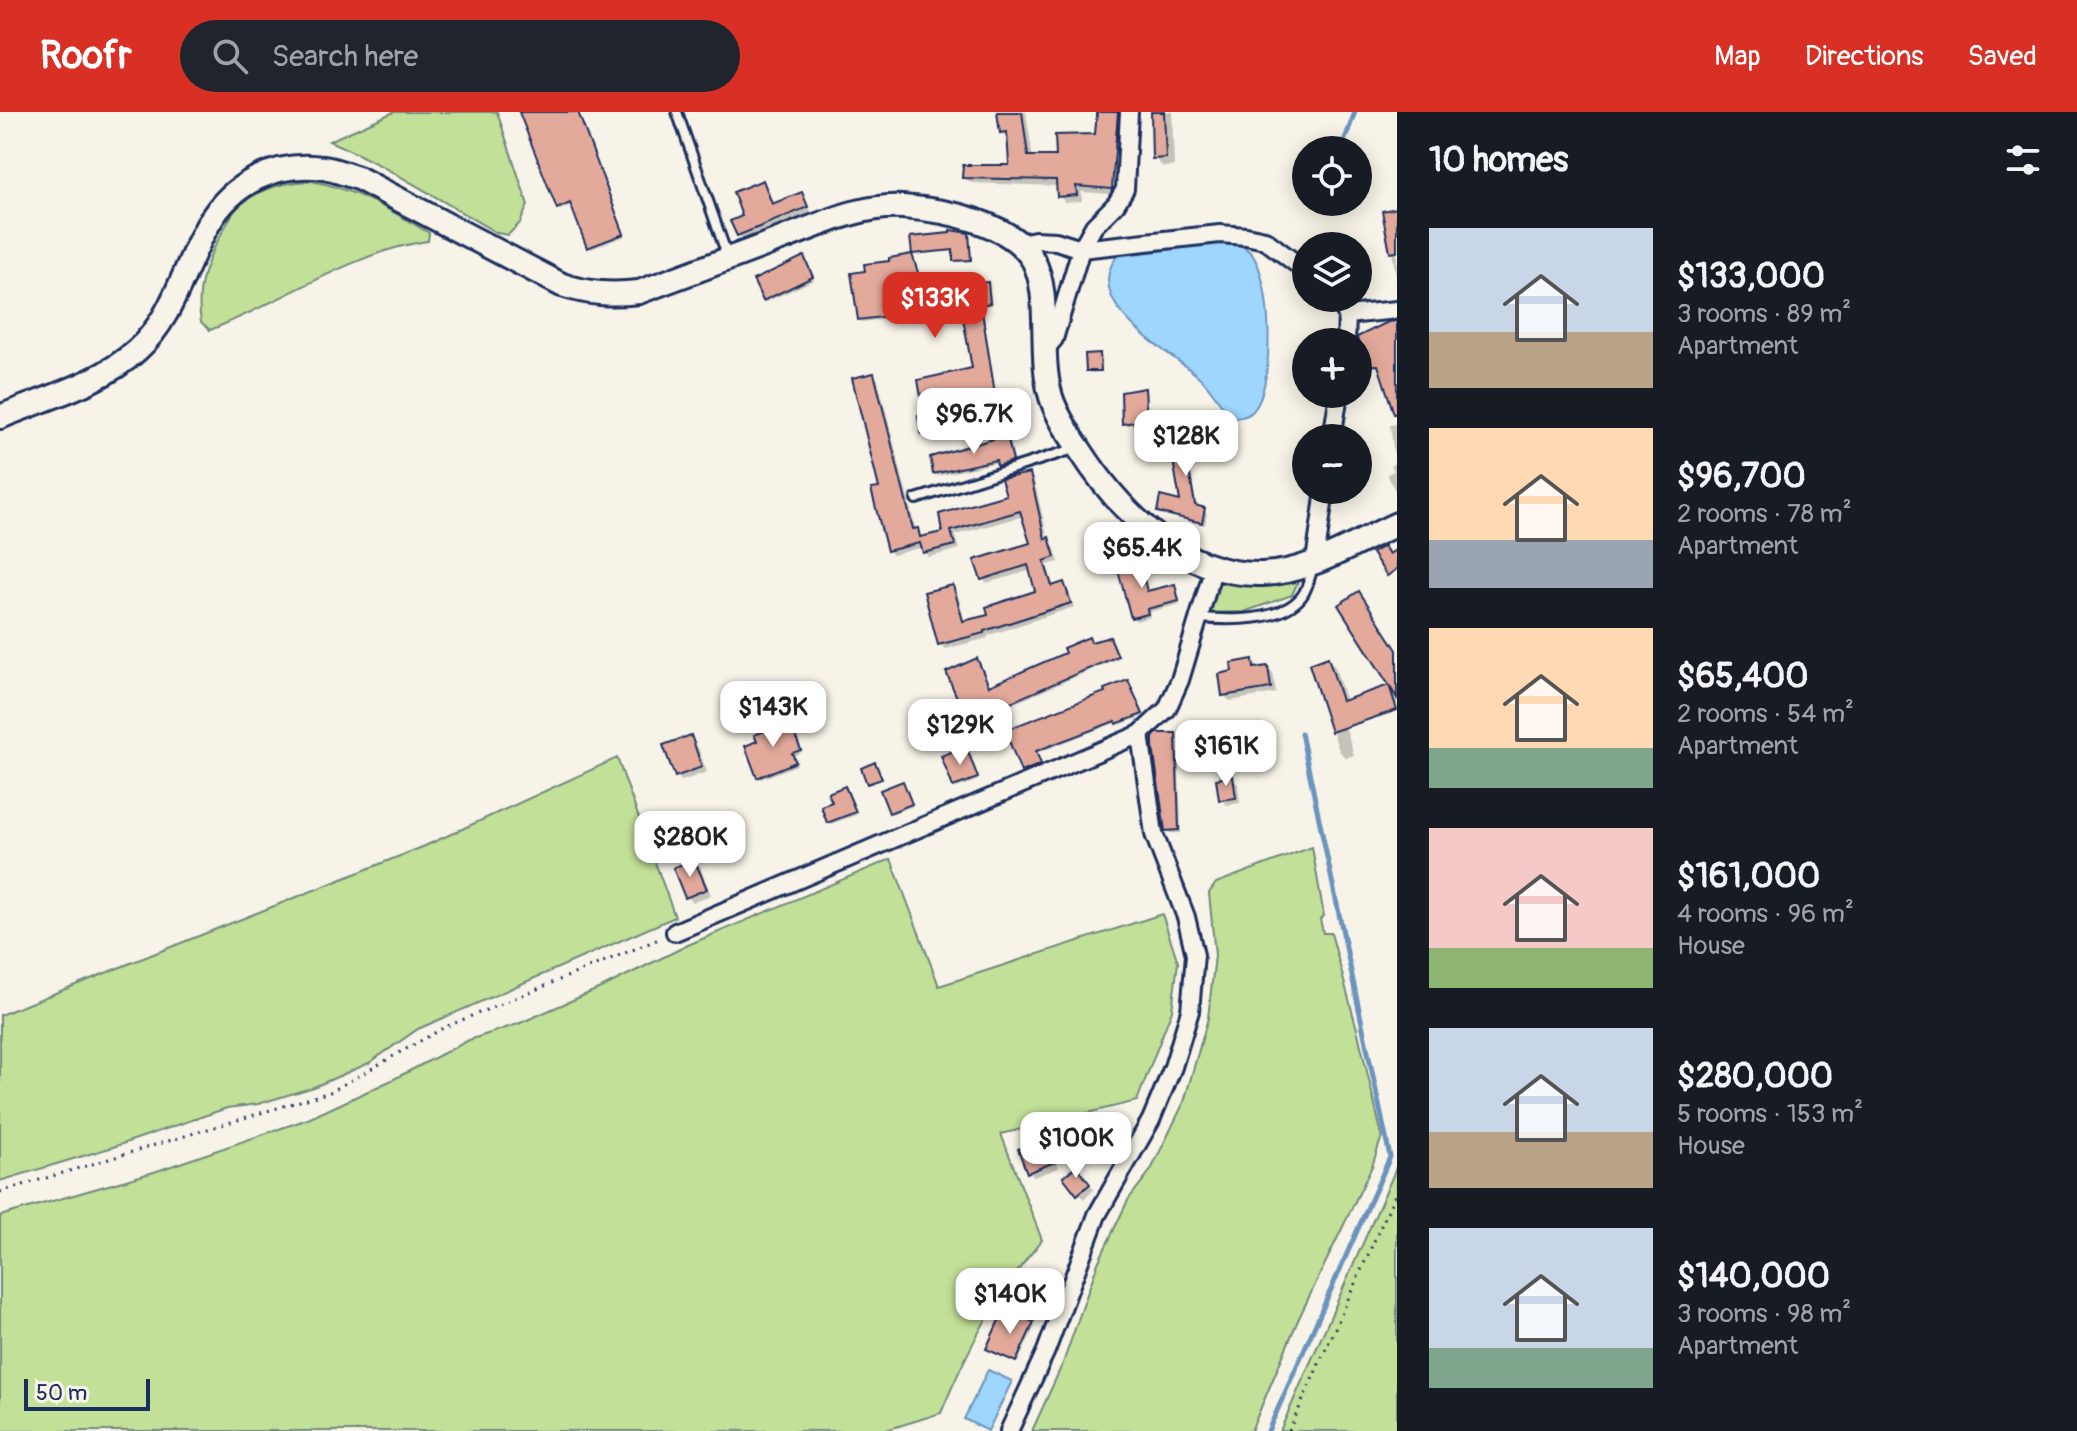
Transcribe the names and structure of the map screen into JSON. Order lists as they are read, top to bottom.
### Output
{
  "scale_bar": "50 m",
  "page": {
    "header": "Roofr",
    "search": "Search here",
    "nav": ["Map", "Directions", "Saved"],
    "heading": "10 homes",
    "map_buttons": ["+", "−"],
    "list": [
      {
        "name": "$133,000",
        "note": "3 rooms · 89 m² · Apartment"
      },
      {
        "name": "$96,700",
        "note": "2 rooms · 78 m² · Apartment"
      },
      {
        "name": "$65,400",
        "note": "2 rooms · 54 m² · Apartment"
      },
      {
        "name": "$161,000",
        "note": "4 rooms · 96 m² · House"
      },
      {
        "name": "$280,000",
        "note": "5 rooms · 153 m² · House"
      },
      {
        "name": "$140,000",
        "note": "3 rooms · 98 m² · Apartment"
      }
    ],
    "price": [
      "$133K",
      "$96.7K",
      "$128K",
      "$65.4K",
      "$143K",
      "$129K",
      "$161K",
      "$280K",
      "$100K",
      "$140K"
    ],
    "scale": "50 m"
  }
}
